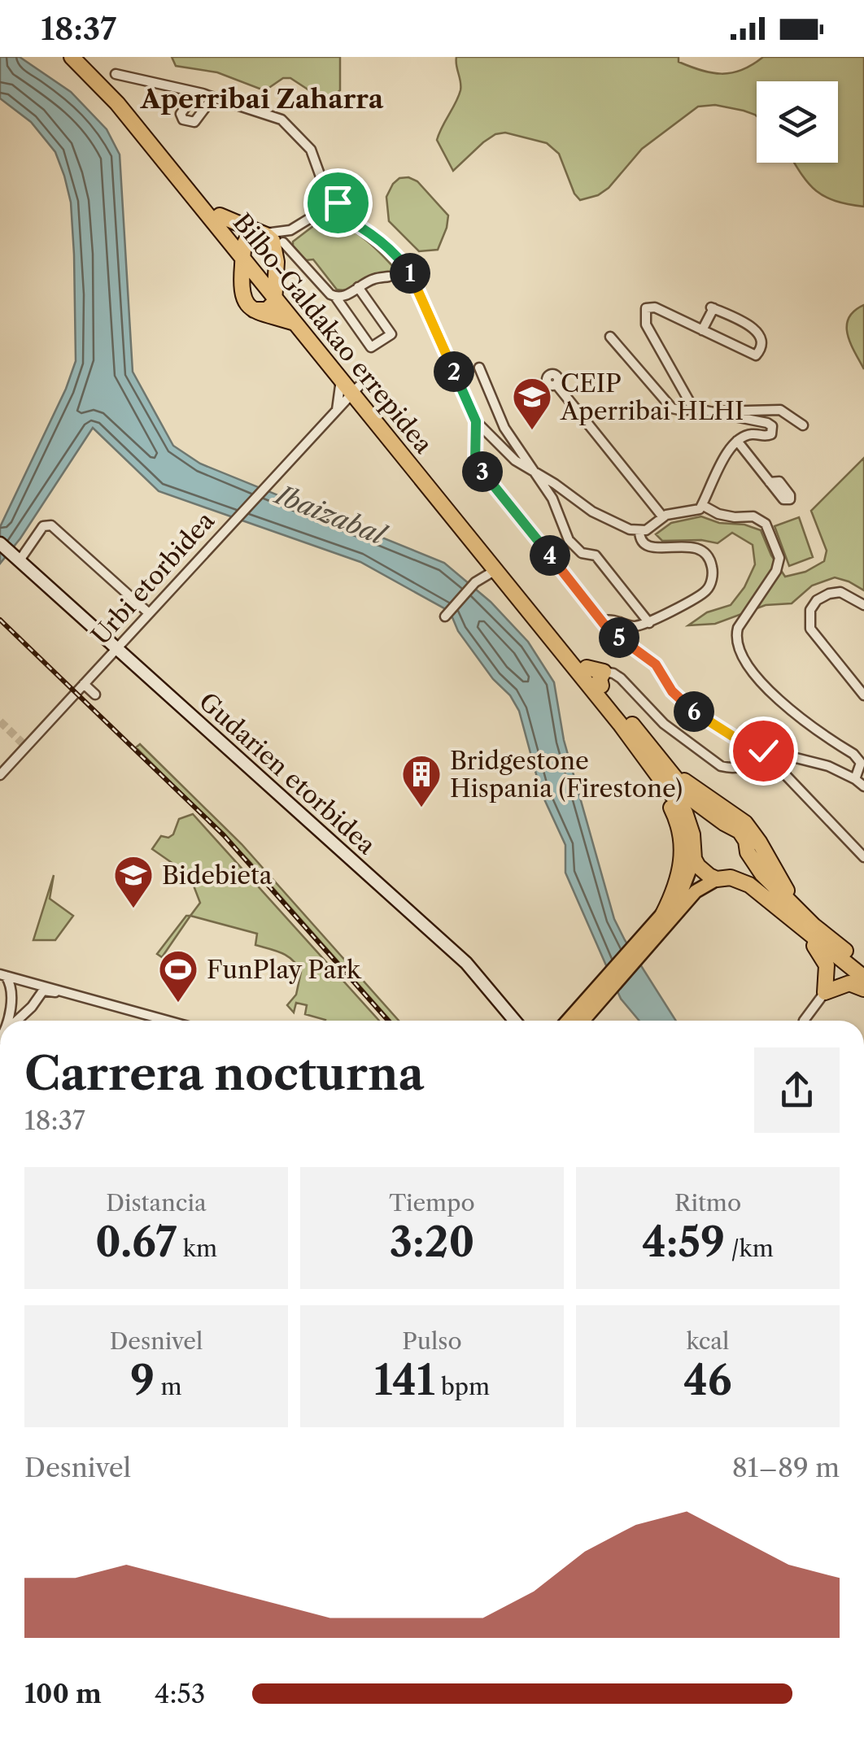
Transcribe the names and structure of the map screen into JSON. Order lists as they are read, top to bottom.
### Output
{
  "streets": {
    "highway": ["Bilbo-Galdakao errepidea"],
    "street": ["Urbi etorbidea", "Gudarien etorbidea"]
  },
  "crossings": [
    ["Bilbo-Galdakao errepidea", "Urbi etorbidea"],
    ["Urbi etorbidea", "Gudarien etorbidea"]
  ],
  "districts": ["Aperribai Zaharra"],
  "water": ["Ibaizabal"],
  "places": {
    "school or university": ["CEIP Aperribai HLHI", "Bidebieta"],
    "building": ["Bridgestone Hispania (Firestone)"],
    "sports": ["FunPlay Park"]
  },
  "page": {
    "status": "18:37",
    "pins": [
      "1",
      "2",
      "3",
      "4",
      "5",
      "6"
    ],
    "heading": ["Carrera nocturna", "18:37"],
    "stats": [
      ["Distancia", "0.67 km"],
      ["Tiempo", "3:20"],
      ["Ritmo", "4:59 /km"],
      ["Desnivel", "9 m"],
      ["Pulso", "141 bpm"],
      ["kcal", "46"]
    ],
    "chart": ["Desnivel", "81–89 m"],
    "list": [
      {
        "name": "100 m",
        "note": "4:53"
      }
    ]
  }
}
